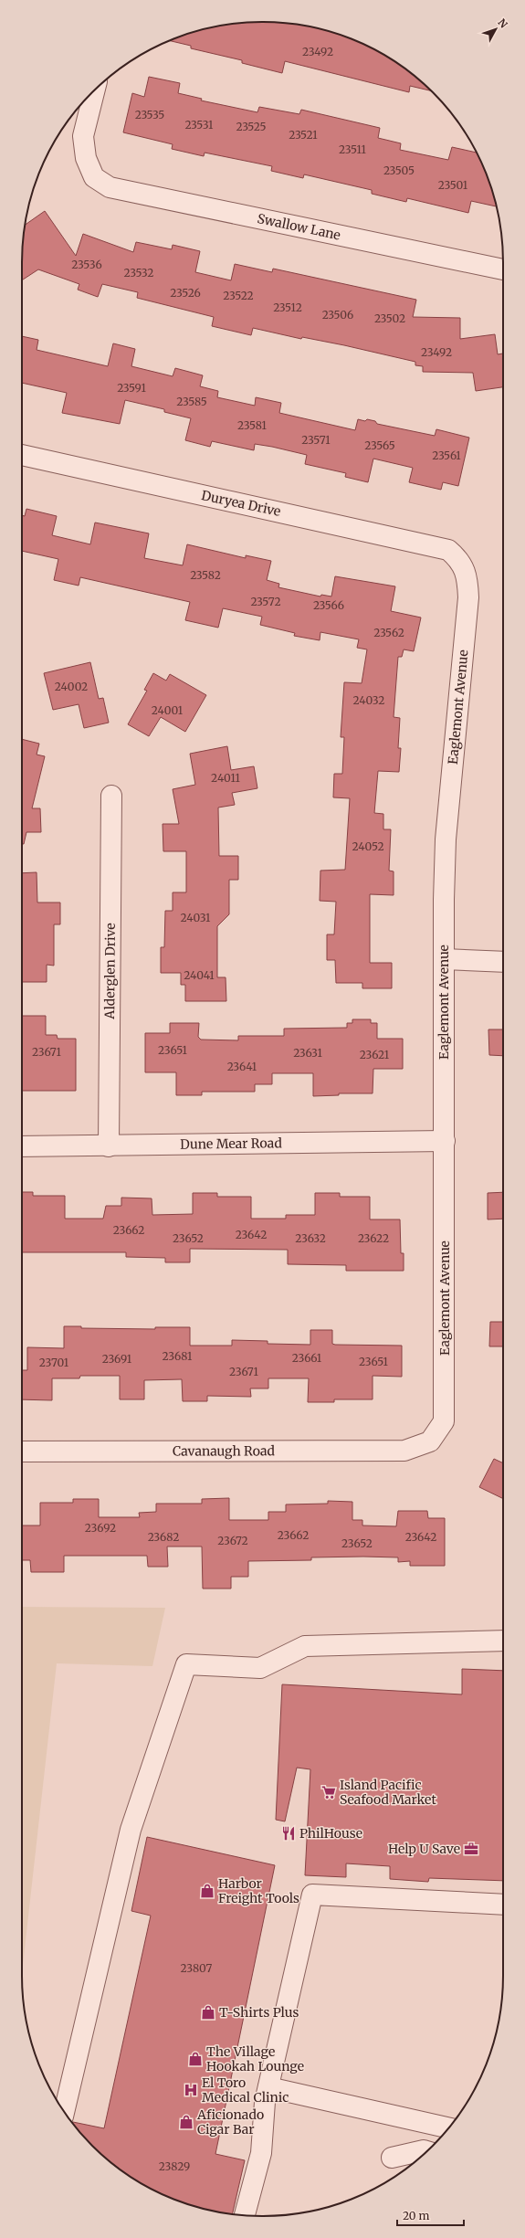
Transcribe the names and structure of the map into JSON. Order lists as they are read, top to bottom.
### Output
{
  "streets": {
    "street": [
      "Swallow Lane",
      "Duryea Drive",
      "Eaglemont Avenue",
      "Alderglen Drive",
      "Dune Mear Road",
      "Cavanaugh Road"
    ]
  },
  "crossings": [
    ["Duryea Drive", "Eaglemont Avenue"],
    ["Eaglemont Avenue", "Dune Mear Road"],
    ["Eaglemont Avenue", "Cavanaugh Road"],
    ["Alderglen Drive", "Dune Mear Road"]
  ],
  "places": {
    "supermarket": ["Island Pacific Seafood Market"],
    "restaurant": ["PhilHouse"],
    "office": ["Help U Save"],
    "shop": [
      "Harbor Freight Tools",
      "T-Shirts Plus",
      "The Village Hookah Lounge",
      "Aficionado Cigar Bar"
    ],
    "hospital": ["El Toro Medical Clinic"]
  },
  "house_numbers": [
    "23492",
    "23535",
    "23531",
    "23525",
    "23521",
    "23511",
    "23505",
    "23501",
    "23536",
    "23532",
    "23526",
    "23522",
    "23512",
    "23506",
    "23502",
    "23492",
    "23591",
    "23585",
    "23581",
    "23571",
    "23565",
    "23561",
    "23582",
    "23572",
    "23566",
    "23562",
    "24002",
    "24032",
    "24001",
    "24011",
    "24052",
    "24031",
    "24041",
    "23651",
    "23671",
    "23631",
    "23621",
    "23641",
    "23662",
    "23642",
    "23652",
    "23632",
    "23622",
    "23681",
    "23661",
    "23691",
    "23651",
    "23701",
    "23671",
    "23692",
    "23662",
    "23682",
    "23642",
    "23672",
    "23652",
    "23807",
    "23829"
  ],
  "scale_bar": "20 m",
  "north": "top right"
}
